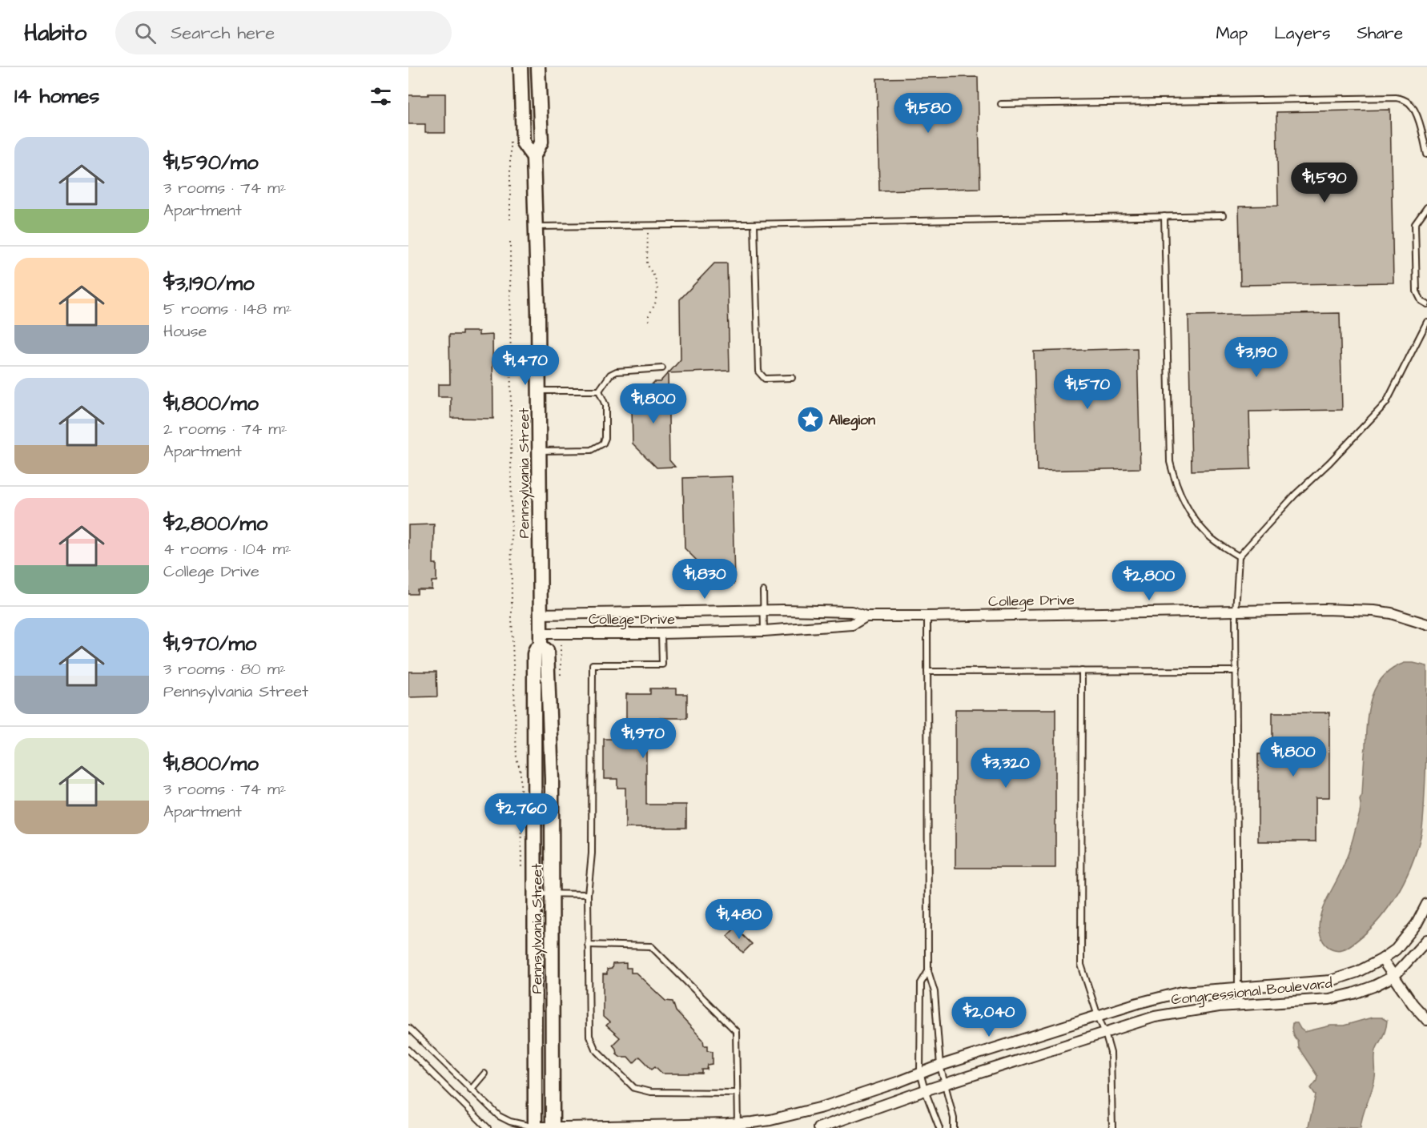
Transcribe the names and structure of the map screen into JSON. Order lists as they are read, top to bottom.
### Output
{
  "streets": {
    "main road": ["Pennsylvania Street"],
    "street": ["College Drive", "Congressional Boulevard"]
  },
  "crossings": [
    ["Pennsylvania Street", "College Drive"],
    ["Pennsylvania Street", "Congressional Boulevard"]
  ],
  "places": {
    "place": ["Allegion"]
  },
  "page": {
    "header": "Habito",
    "search": "Search here",
    "nav": ["Map", "Layers", "Share"],
    "heading": "14 homes",
    "price": [
      "$1,580",
      "$1,590",
      "$3,190",
      "$1,470",
      "$1,570",
      "$1,800",
      "$1,830",
      "$2,800",
      "$1,970",
      "$1,800",
      "$3,320",
      "$2,760",
      "$1,480",
      "$2,040"
    ],
    "list": [
      {
        "name": "$1,590/mo",
        "note": "3 rooms · 74 m² · Apartment"
      },
      {
        "name": "$3,190/mo",
        "note": "5 rooms · 148 m² · House"
      },
      {
        "name": "$1,800/mo",
        "note": "2 rooms · 74 m² · Apartment"
      },
      {
        "name": "$2,800/mo",
        "note": "4 rooms · 104 m² · College Drive"
      },
      {
        "name": "$1,970/mo",
        "note": "3 rooms · 80 m² · Pennsylvania Street"
      },
      {
        "name": "$1,800/mo",
        "note": "3 rooms · 74 m² · Apartment"
      }
    ]
  }
}
